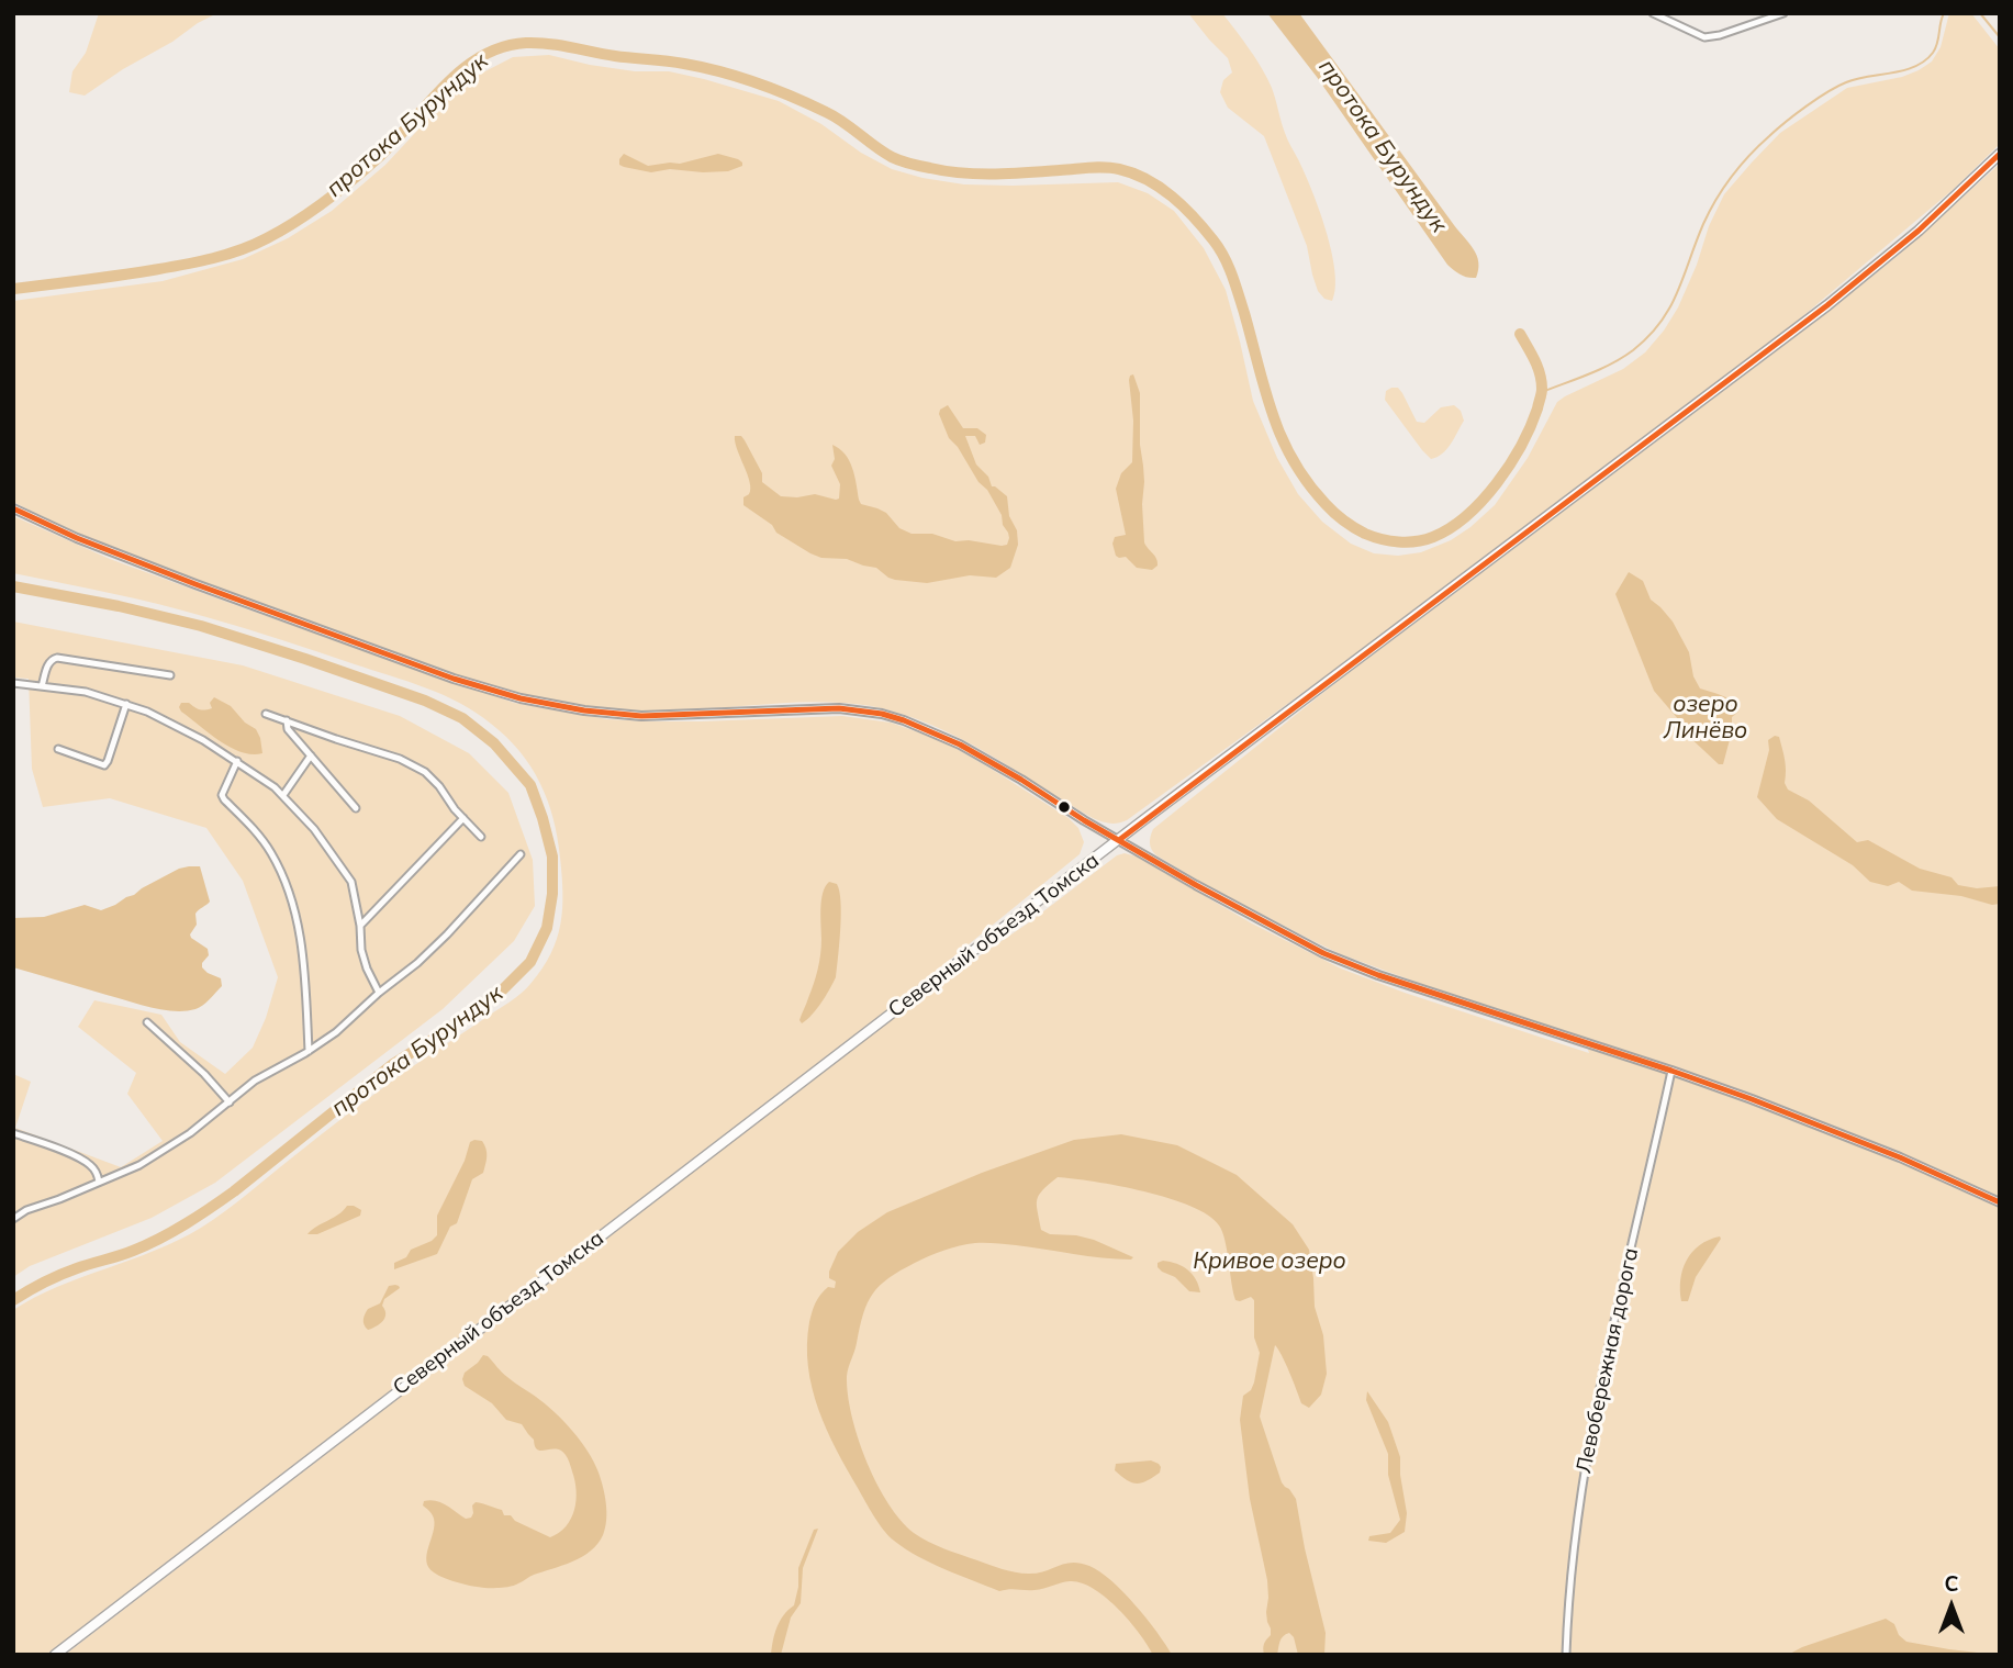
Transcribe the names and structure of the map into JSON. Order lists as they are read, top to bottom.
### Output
{
  "streets": {
    "main road": ["Северный объезд Томска"],
    "street": ["Левобережная дорога"]
  },
  "water": ["протока Бурундук", "озеро Линёво", "Кривое озеро"],
  "north": "top"
}
